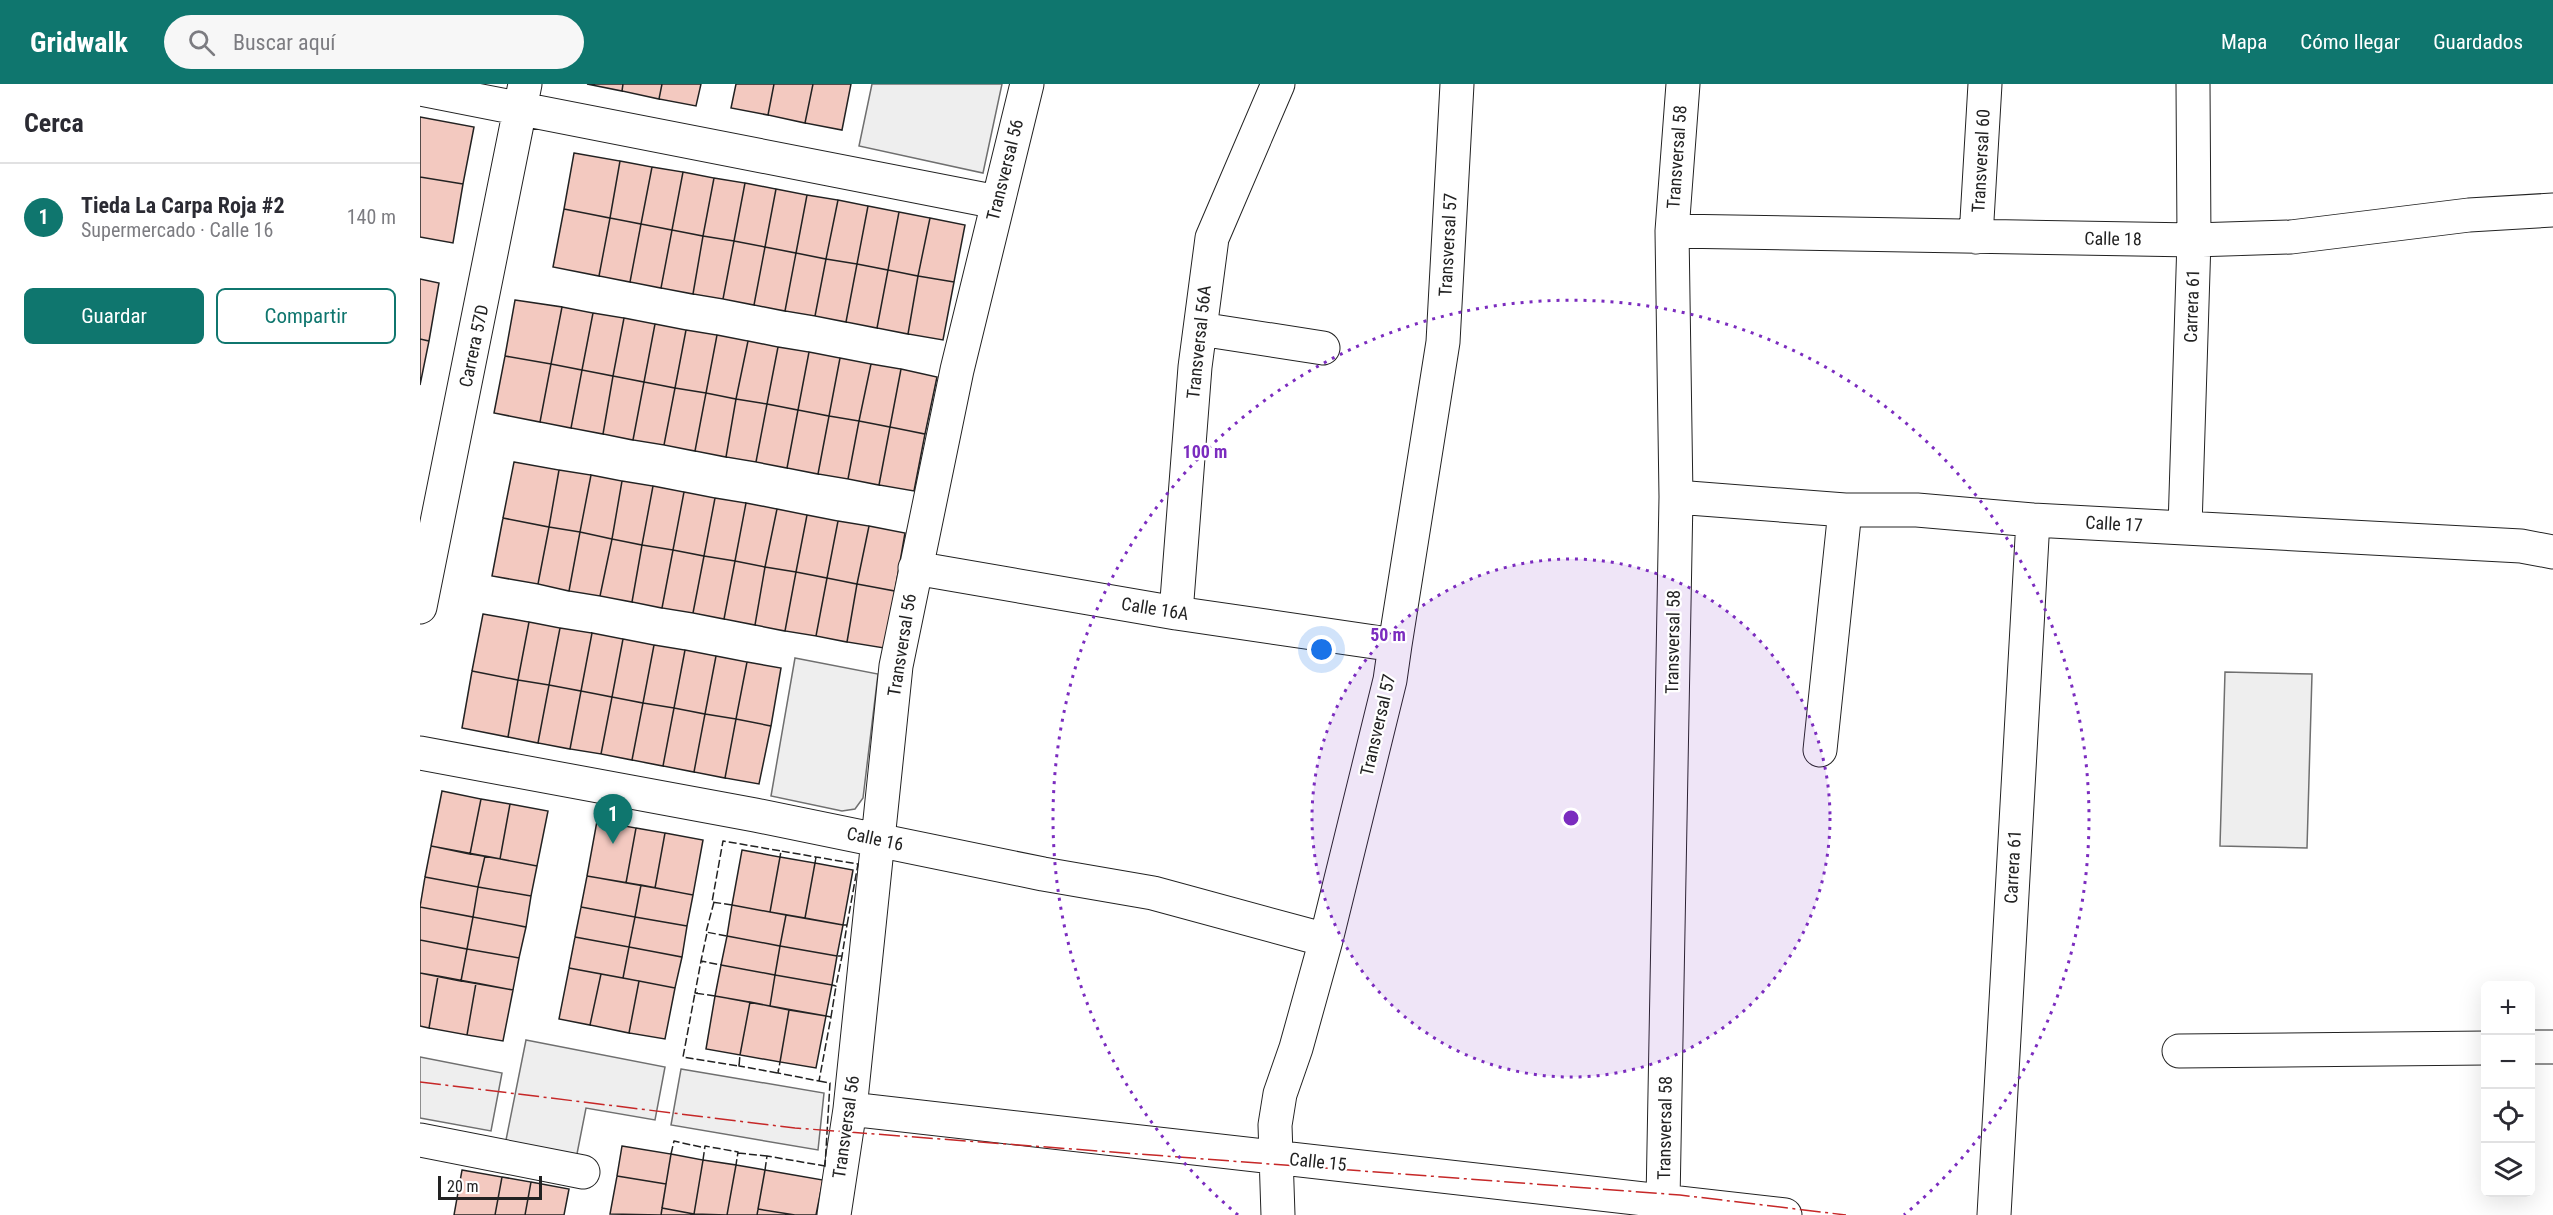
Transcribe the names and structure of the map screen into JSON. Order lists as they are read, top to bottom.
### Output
{
  "streets": {
    "street": [
      "Transversal 58",
      "Transversal 60",
      "Transversal 56",
      "Calle 18",
      "Transversal 57",
      "Carrera 61",
      "Transversal 56A",
      "Carrera 57D",
      "Calle 17",
      "Calle 16A",
      "Calle 16",
      "Calle 15"
    ]
  },
  "crossings": [
    ["Transversal 58", "Calle 18"],
    ["Transversal 58", "Calle 17"],
    ["Transversal 58", "Calle 15"],
    ["Transversal 60", "Calle 18"],
    ["Transversal 56", "Calle 16A"],
    ["Transversal 56", "Calle 16"],
    ["Transversal 56", "Calle 15"],
    ["Calle 18", "Carrera 61"],
    ["Transversal 57", "Calle 16A"],
    ["Transversal 57", "Calle 16"],
    ["Transversal 57", "Calle 15"],
    ["Carrera 61", "Calle 17"],
    ["Transversal 56A", "Calle 16A"]
  ],
  "scale_bar": "20 m",
  "page": {
    "header": "Gridwalk",
    "search": "Buscar aquí",
    "nav": ["Mapa", "Cómo llegar", "Guardados"],
    "heading": "Cerca",
    "list": [
      {
        "mark": "1",
        "name": "Tieda La Carpa Roja #2",
        "note": "Supermercado · Calle 16",
        "value": "140 m"
      }
    ],
    "buttons": ["Guardar", "Compartir"],
    "pins": "1",
    "map_buttons": ["+", "−"],
    "scale": "20 m"
  },
  "rings": ["100 m", "50 m"]
}
